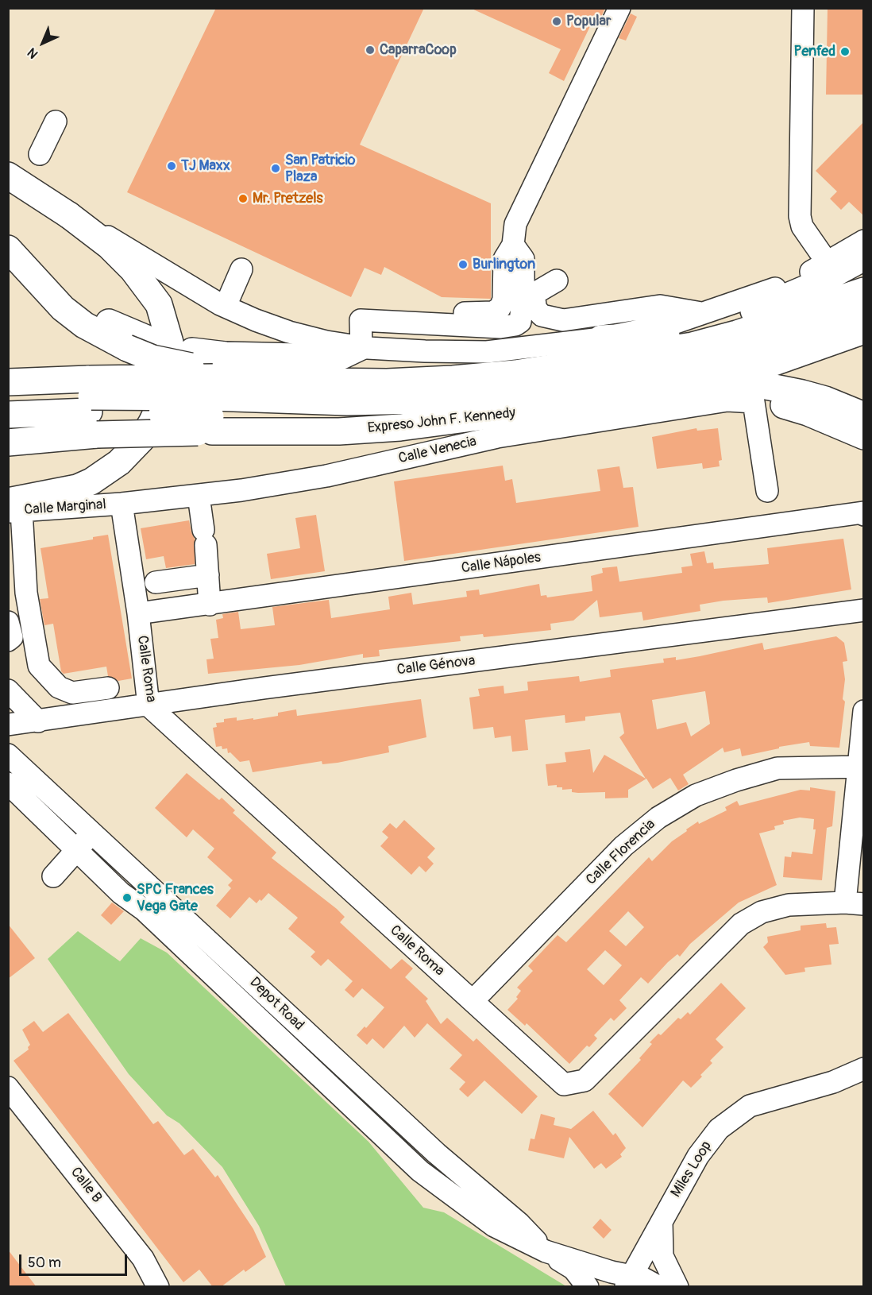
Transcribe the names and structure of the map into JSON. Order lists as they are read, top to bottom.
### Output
{
  "streets": {
    "main road": ["Expreso John F. Kennedy"],
    "street": [
      "Calle Venecia",
      "Calle Marginal",
      "Calle Nápoles",
      "Calle Génova",
      "Calle Roma",
      "Calle Florencia",
      "Depot Road",
      "Miles Loop",
      "Calle B"
    ]
  },
  "crossings": [
    ["Calle Venecia", "Calle Marginal"],
    ["Calle Venecia", "Calle Roma"],
    ["Calle Marginal", "Calle Roma"],
    ["Calle Nápoles", "Calle Roma"],
    ["Calle Génova", "Calle Roma"],
    ["Calle Roma", "Calle Florencia"],
    ["Depot Road", "Miles Loop"]
  ],
  "places": [
    "Popular",
    "CaparraCoop",
    "Penfed",
    "TJ Maxx",
    "San Patricio Plaza",
    "Mr. Pretzels",
    "Burlington",
    "SPC Frances Vega Gate"
  ],
  "scale_bar": "50 m",
  "north": "bottom left"
}
